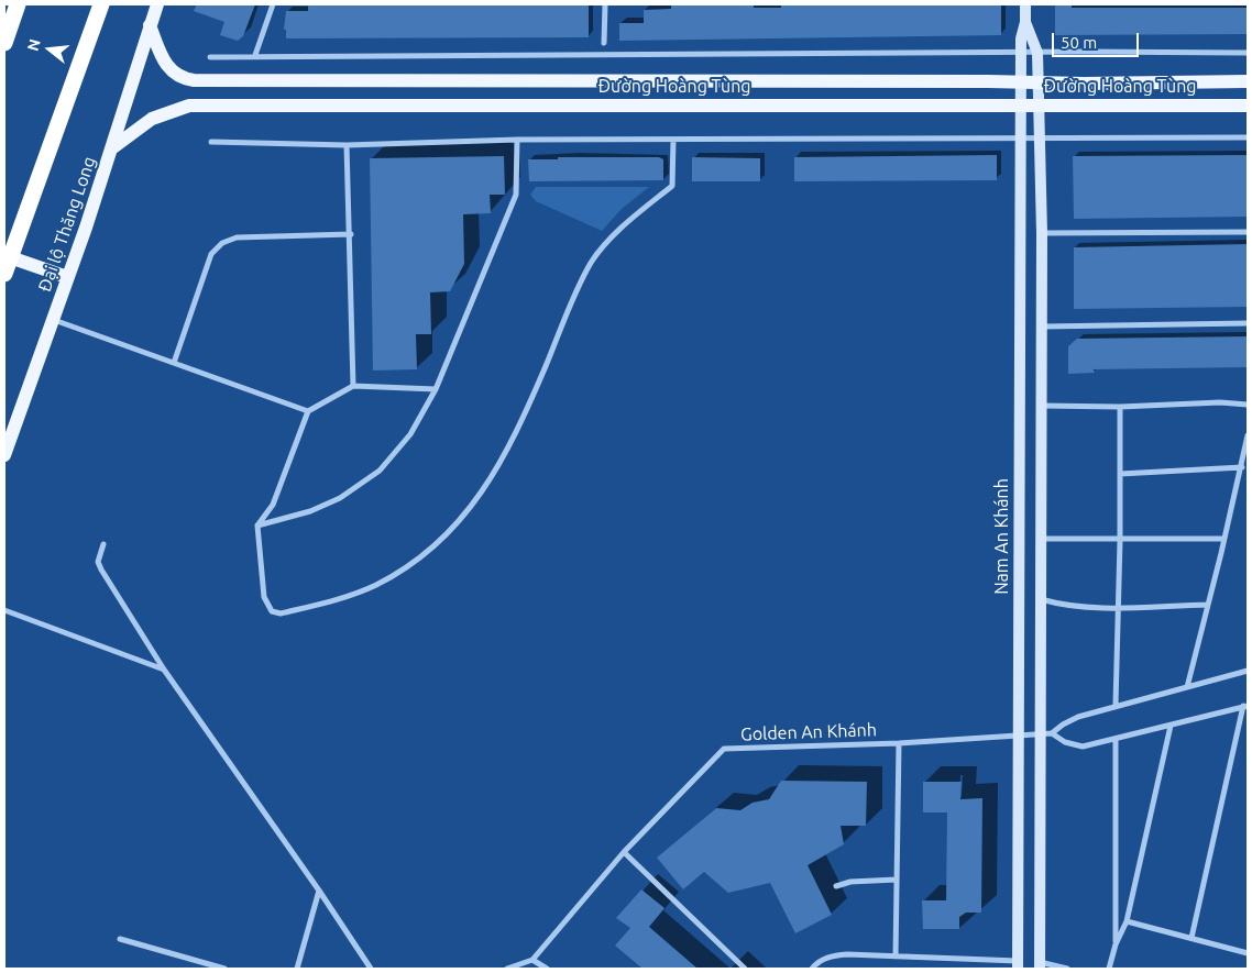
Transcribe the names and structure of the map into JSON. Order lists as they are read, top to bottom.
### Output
{
  "streets": {
    "main road": ["Đường Hoàng Tùng", "Đại lộ Thăng Long"],
    "street": ["Nam An Khánh", "Golden An Khánh"]
  },
  "crossings": [
    ["Đường Hoàng Tùng", "Đại lộ Thăng Long"],
    ["Đường Hoàng Tùng", "Nam An Khánh"],
    ["Nam An Khánh", "Golden An Khánh"]
  ],
  "scale_bar": "50 m",
  "north": "left"
}
